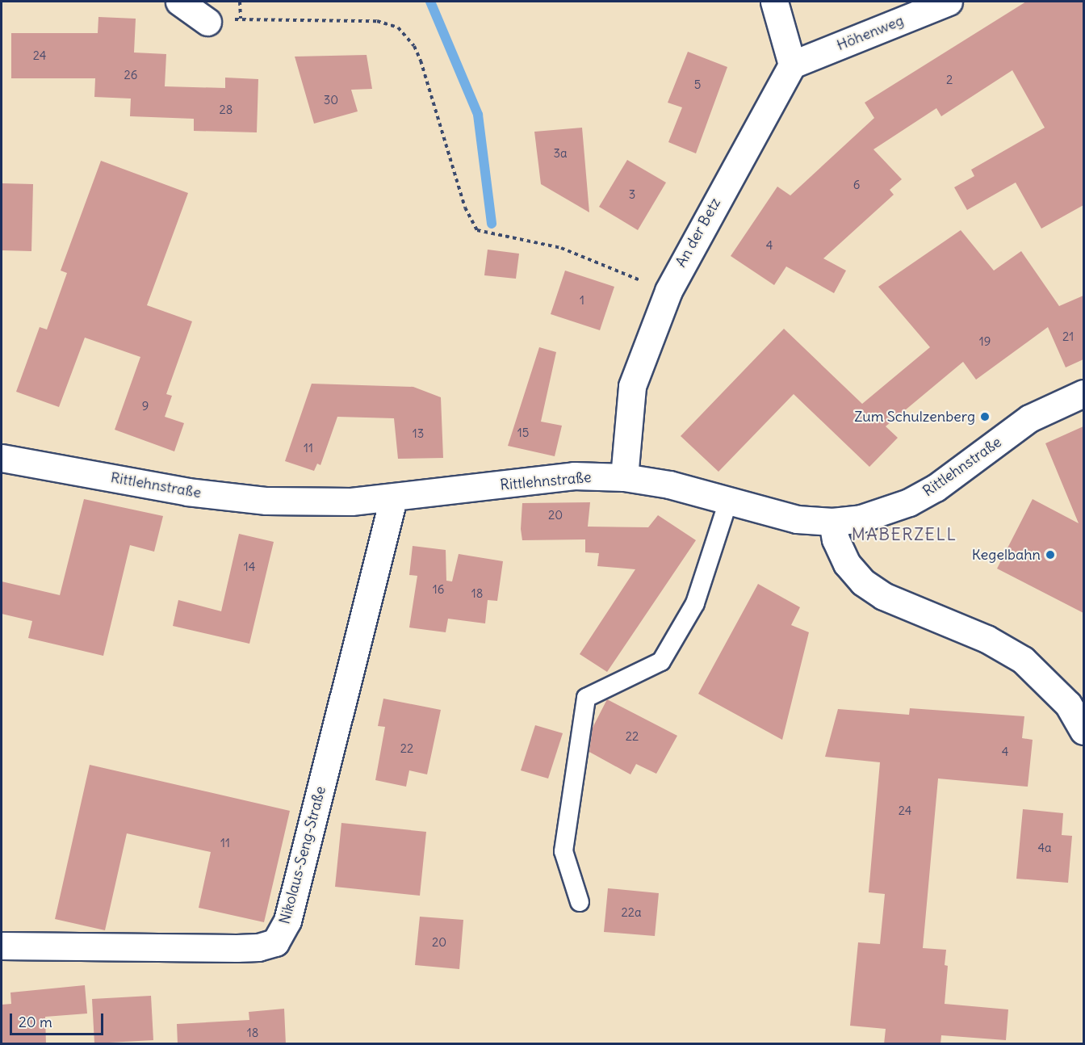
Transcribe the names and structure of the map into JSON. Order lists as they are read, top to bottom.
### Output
{
  "streets": {
    "street": [
      "Höhenweg",
      "An der Betz",
      "Rittlehnstraße",
      "Nikolaus-Seng-Straße"
    ]
  },
  "crossings": [
    ["Höhenweg", "An der Betz"],
    ["An der Betz", "Rittlehnstraße"],
    ["Rittlehnstraße", "Nikolaus-Seng-Straße"]
  ],
  "districts": ["MABERZELL"],
  "places": ["Zum Schulzenberg", "Kegelbahn"],
  "house_numbers": [
    "24",
    "26",
    "2",
    "5",
    "30",
    "28",
    "3a",
    "6",
    "3",
    "4",
    "1",
    "21",
    "19",
    "9",
    "15",
    "13",
    "11",
    "20",
    "14",
    "16",
    "18",
    "22",
    "22",
    "4",
    "24",
    "11",
    "4a",
    "22a",
    "20",
    "18"
  ],
  "scale_bar": "20 m"
}
